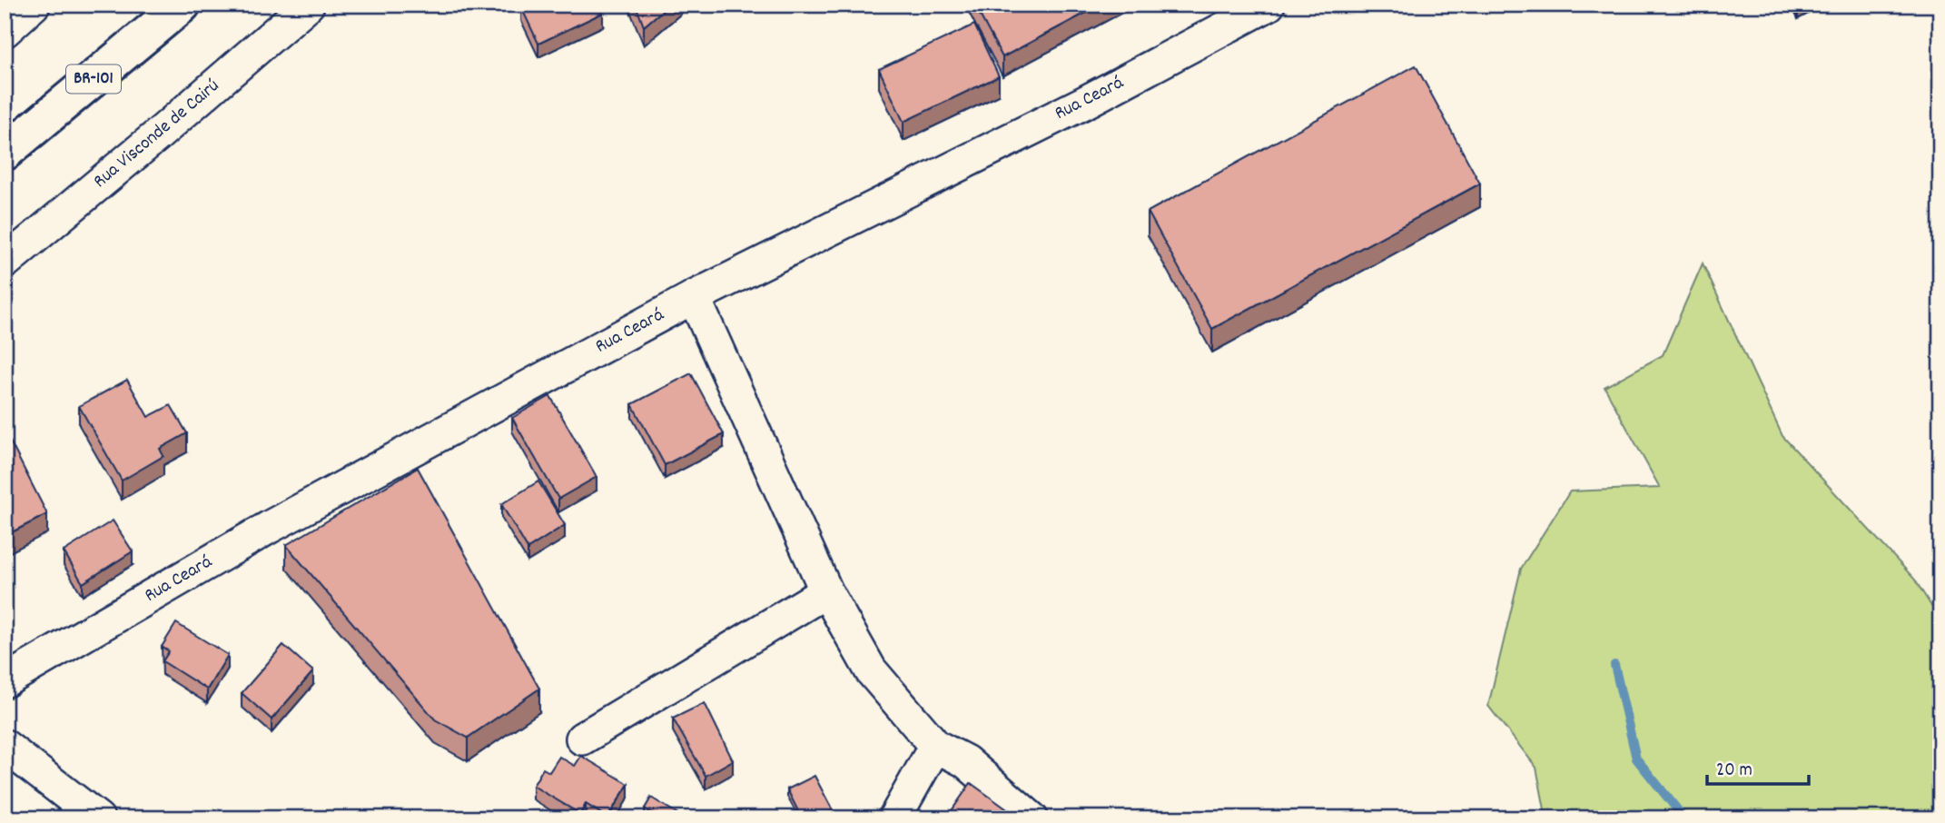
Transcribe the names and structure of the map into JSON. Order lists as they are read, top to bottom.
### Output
{
  "streets": {
    "highway": ["BR-101"],
    "street": ["Rua Ceará", "Rua Visconde de Cairú"]
  },
  "scale_bar": "20 m"
}
